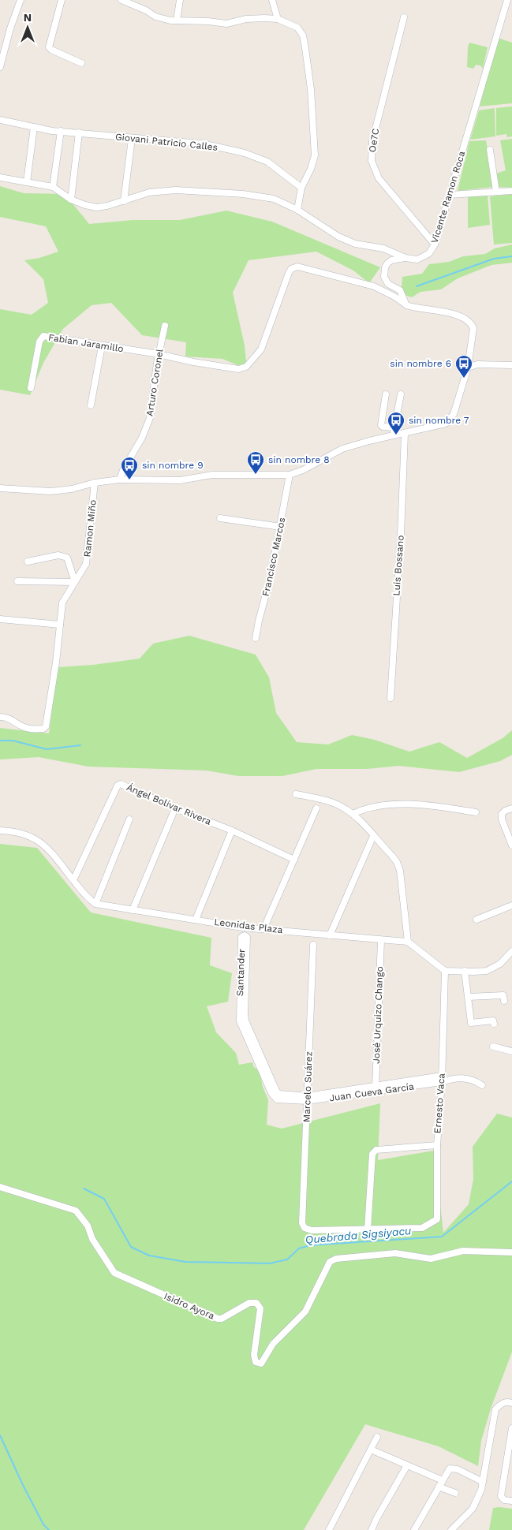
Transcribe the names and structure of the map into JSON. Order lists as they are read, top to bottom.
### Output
{
  "streets": {
    "street": [
      "Oe7C",
      "Giovani Patricio Calles",
      "Vicente Ramon Roca",
      "Fabian Jaramillo",
      "Arturo Coronel",
      "Ramon Miño",
      "Francisco Marcos",
      "Luis Bossano",
      "Ángel Bolívar Rivera",
      "Leonidas Plaza",
      "Santander",
      "José Urquizo Chango",
      "Marcelo Suárez",
      "Juan Cueva García",
      "Ernesto Vaca",
      "Isidro Ayora"
    ]
  },
  "crossings": [
    ["Oe7C", "Vicente Ramon Roca"],
    ["Fabian Jaramillo", "Arturo Coronel"],
    ["Leonidas Plaza", "José Urquizo Chango"],
    ["Santander", "Juan Cueva García"],
    ["José Urquizo Chango", "Juan Cueva García"],
    ["Marcelo Suárez", "Juan Cueva García"],
    ["Marcelo Suárez", "Ernesto Vaca"],
    ["Juan Cueva García", "Ernesto Vaca"]
  ],
  "water": ["Quebrada Sigsiyacu"],
  "places": {
    "bus stop": [
      "sin nombre 6",
      "sin nombre 7",
      "sin nombre 8",
      "sin nombre 9"
    ]
  },
  "north": "top"
}
